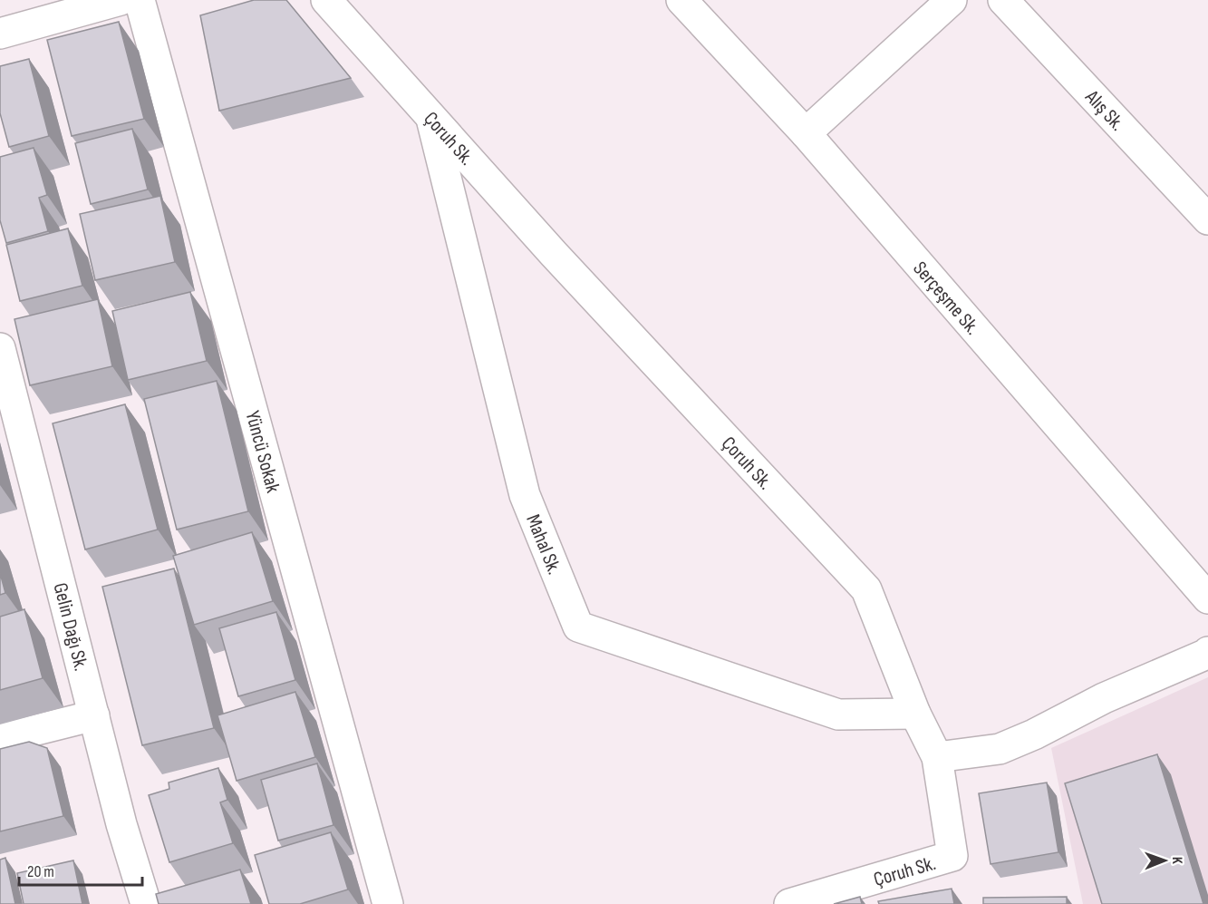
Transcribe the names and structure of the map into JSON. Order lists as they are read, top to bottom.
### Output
{
  "streets": {
    "street": [
      "Alış Sk.",
      "Çoruh Sk.",
      "Serçeşme Sk.",
      "Yüncü Sokak",
      "Mahal Sk.",
      "Gelin Dağı Sk."
    ]
  },
  "crossings": [
    ["Çoruh Sk.", "Mahal Sk."]
  ],
  "scale_bar": "20 m",
  "north": "right"
}
